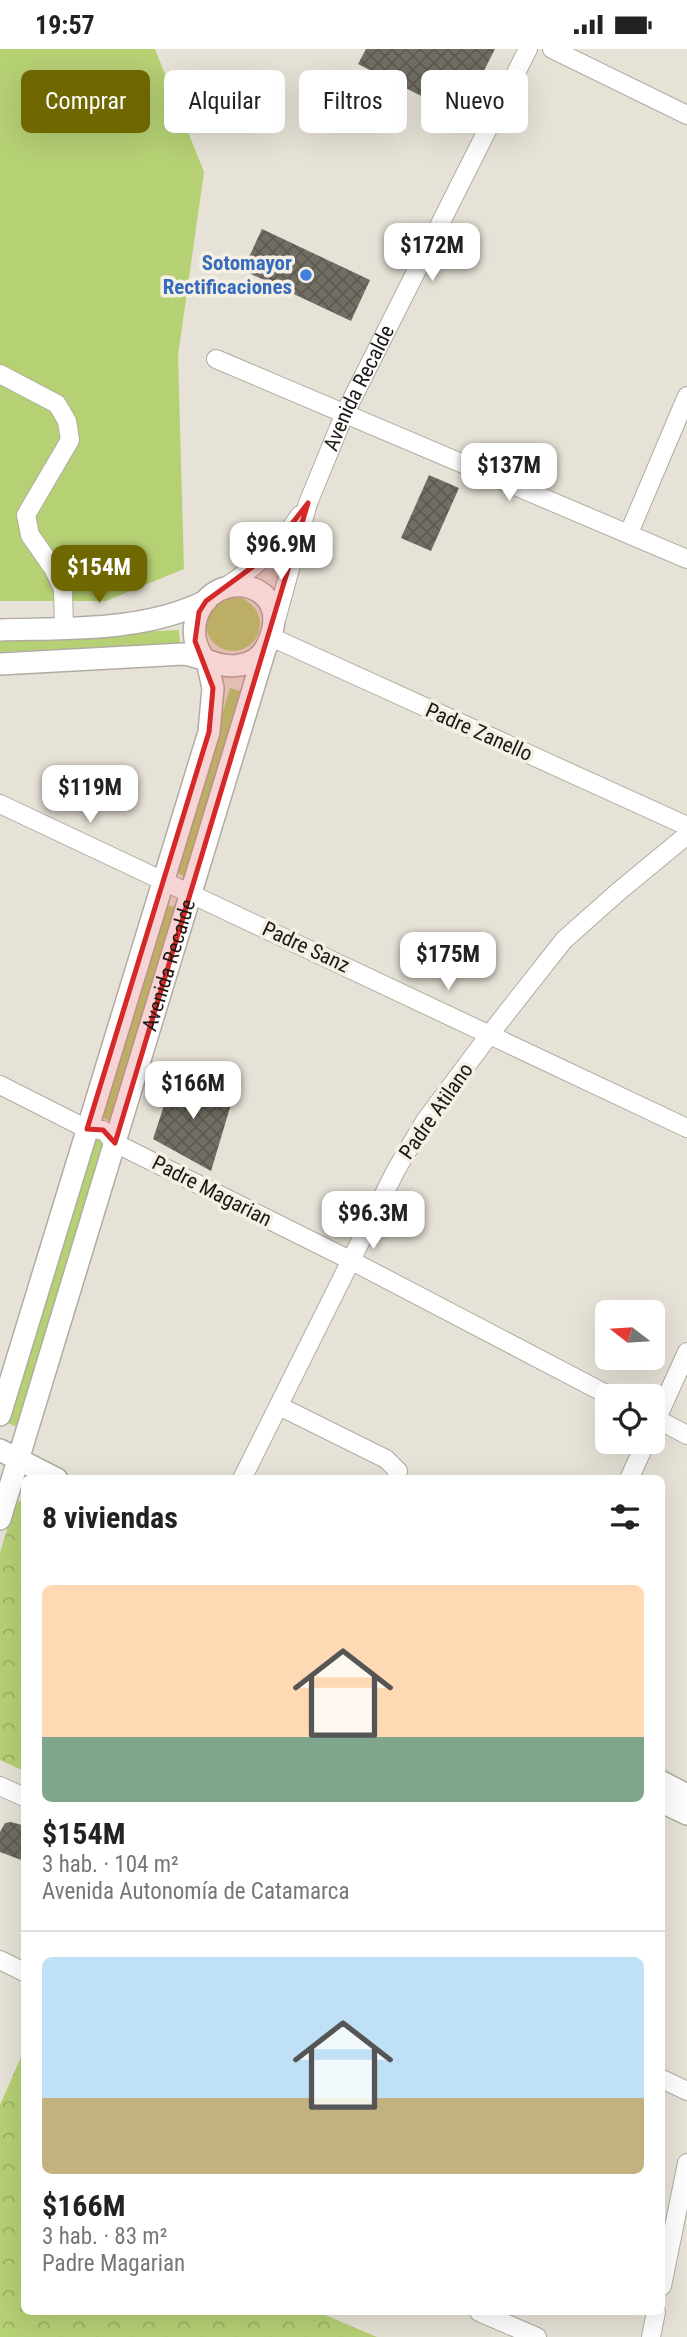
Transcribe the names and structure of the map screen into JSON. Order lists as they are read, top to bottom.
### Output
{
  "streets": {
    "main road": ["Avenida Recalde"],
    "street": [
      "Padre Zanello",
      "Padre Sanz",
      "Padre Atilano",
      "Padre Magarian"
    ]
  },
  "crossings": [
    ["Avenida Recalde", "Padre Zanello"],
    ["Avenida Recalde", "Padre Sanz"],
    ["Avenida Recalde", "Padre Magarian"],
    ["Padre Sanz", "Padre Atilano"],
    ["Padre Atilano", "Padre Magarian"]
  ],
  "places": ["Sotomayor Rectificaciones"],
  "north": "left",
  "page": {
    "status": "19:57",
    "chip": [
      "Comprar",
      "Alquilar",
      "Filtros",
      "Nuevo"
    ],
    "price": [
      "$172M",
      "$137M",
      "$96.9M",
      "$154M",
      "$119M",
      "$175M",
      "$166M",
      "$96.3M"
    ],
    "heading": "8 viviendas",
    "list": [
      {
        "name": "$154M",
        "note": "3 hab. · 104 m² · Avenida Autonomía de Catamarca"
      },
      {
        "name": "$166M",
        "note": "3 hab. · 83 m² · Padre Magarian"
      }
    ]
  }
}
